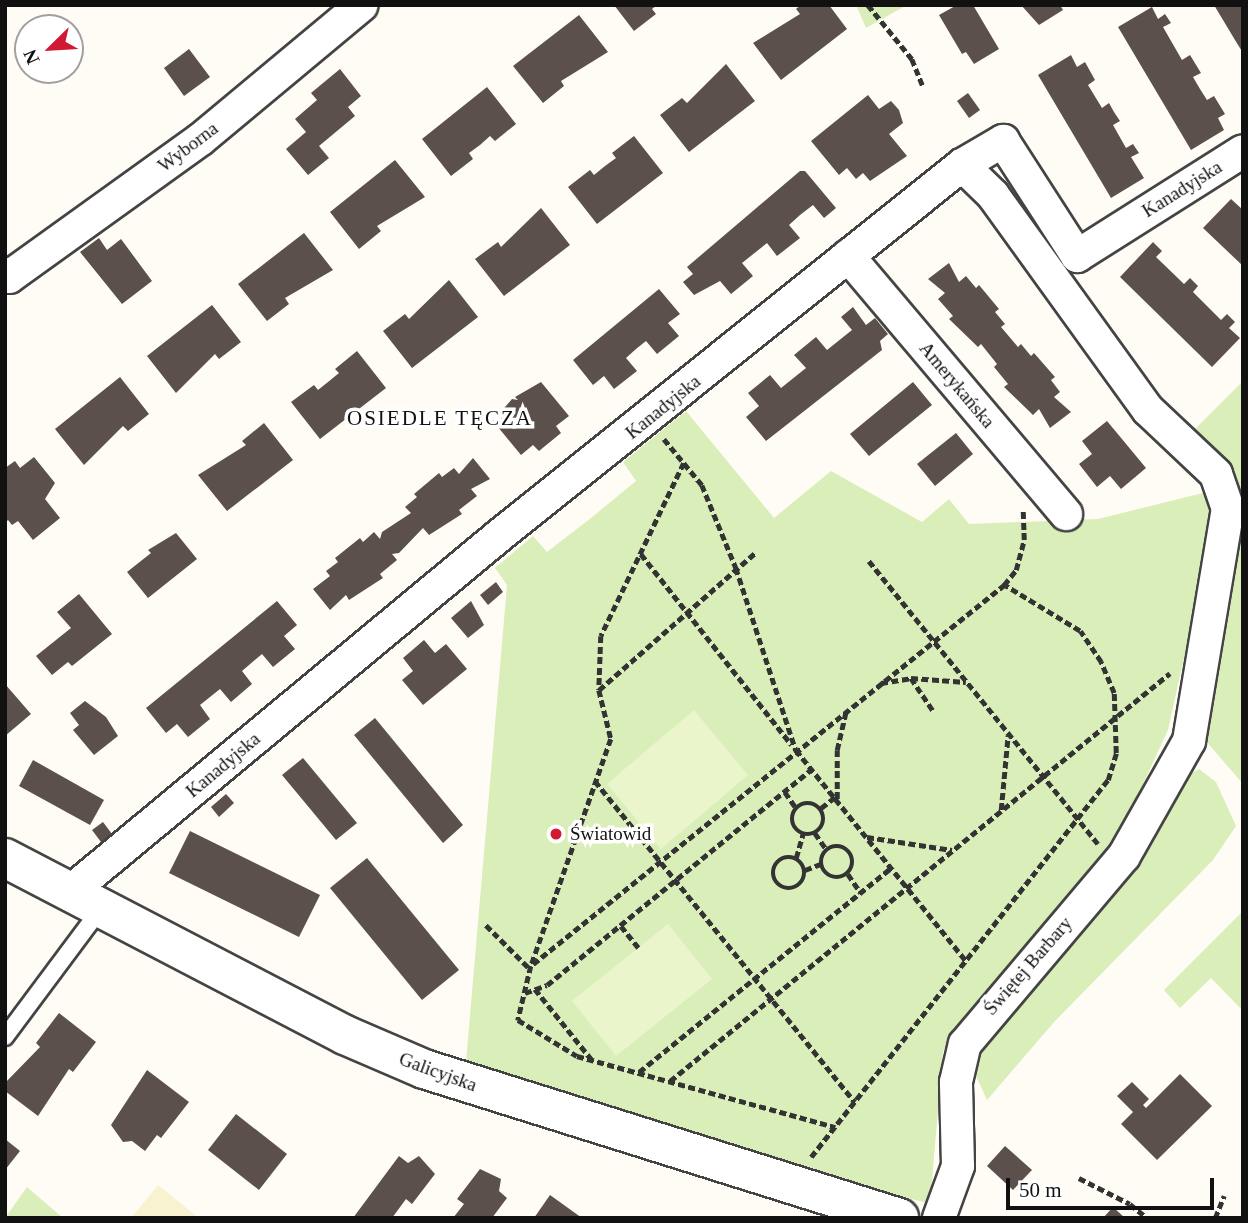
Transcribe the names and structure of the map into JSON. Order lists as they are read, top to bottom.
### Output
{
  "streets": {
    "street": [
      "Wyborna",
      "Kanadyjska",
      "Amerykańska",
      "Świętej Barbary",
      "Galicyjska"
    ]
  },
  "crossings": [
    ["Kanadyjska", "Amerykańska"],
    ["Kanadyjska", "Świętej Barbary"],
    ["Kanadyjska", "Galicyjska"]
  ],
  "districts": ["OSIEDLE TĘCZA"],
  "places": ["Światowid"],
  "scale_bar": "50 m",
  "north": "bottom left"
}
